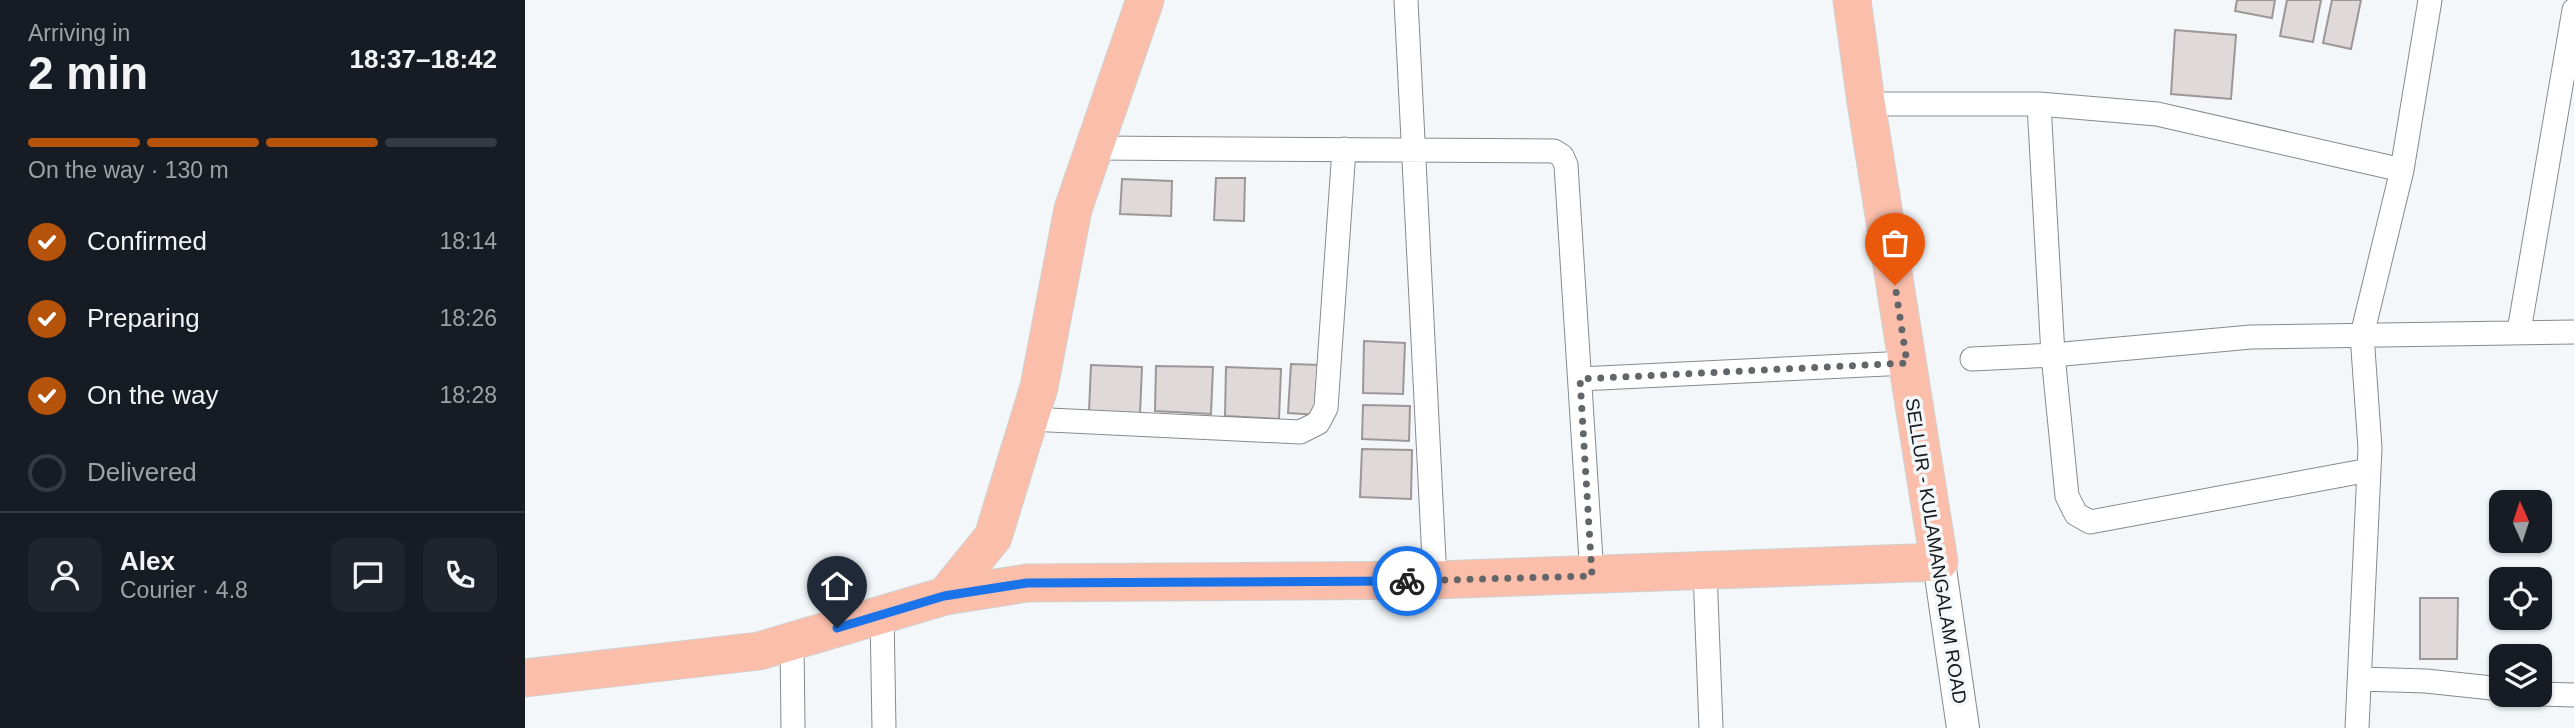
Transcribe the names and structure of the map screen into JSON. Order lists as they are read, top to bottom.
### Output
{
  "streets": {
    "main road": ["SELLUR - KULAMANGALAM ROAD"]
  },
  "north": "top",
  "page": {
    "heading": ["2 min", "Arriving in", "18:37–18:42"],
    "panel": ["Alex", "Courier · 4.8"],
    "bar": "On the way · 130 m",
    "list": [
      ["Confirmed", "18:14"],
      ["Preparing", "18:26"],
      ["On the way", "18:28"],
      "Delivered"
    ]
  }
}
